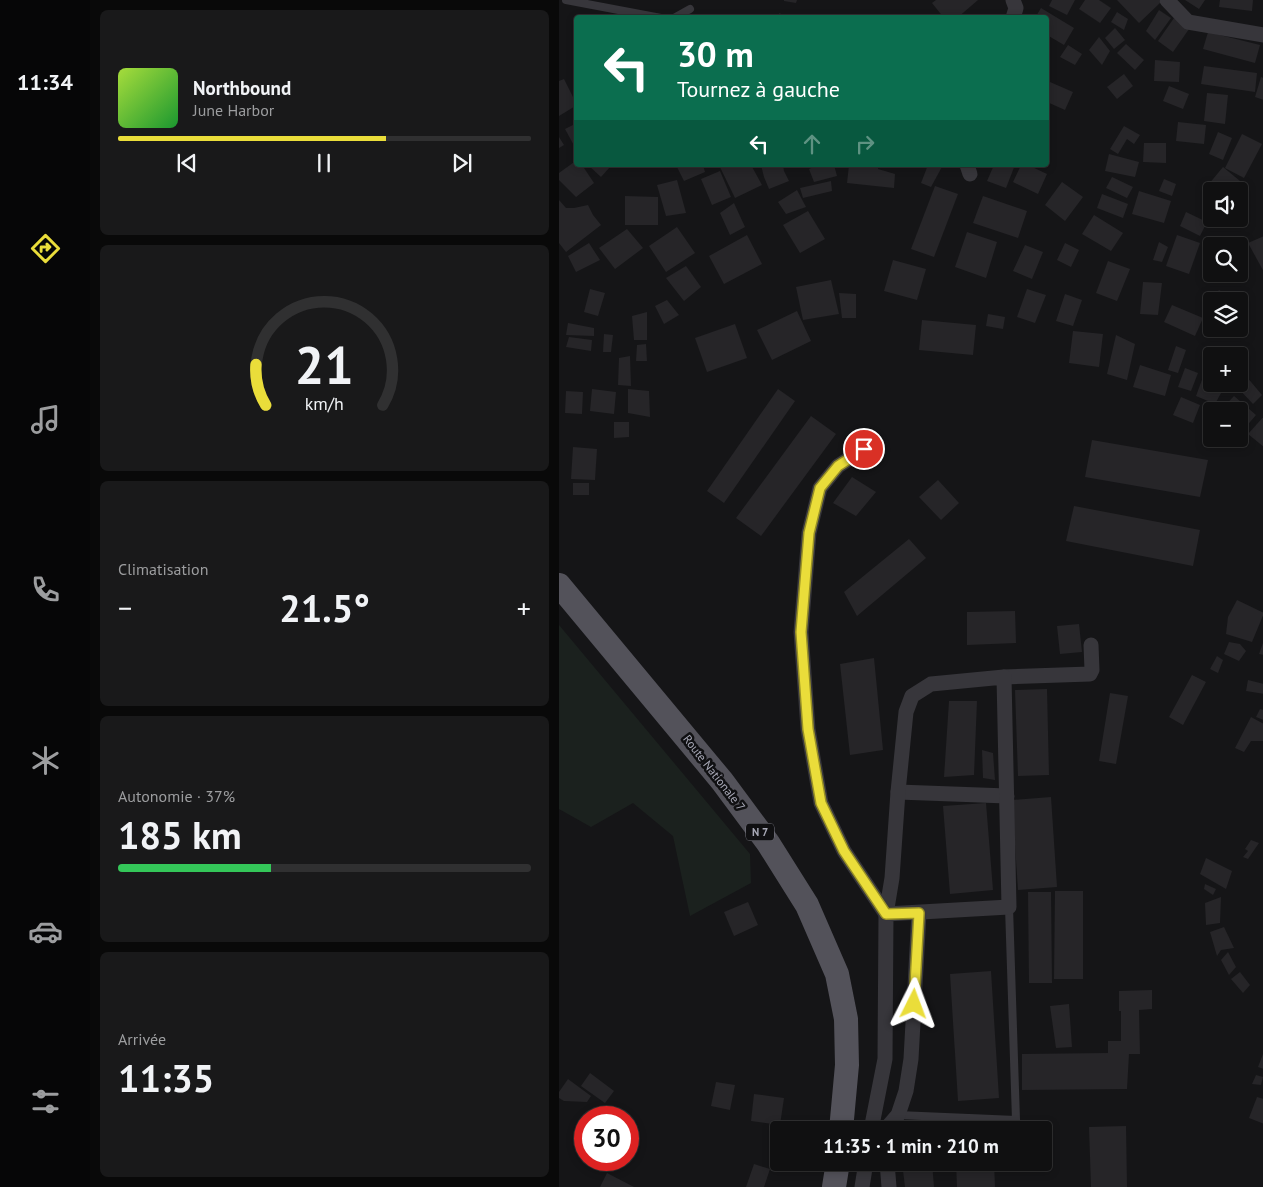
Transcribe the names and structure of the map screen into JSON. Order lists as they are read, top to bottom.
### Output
{
  "streets": {
    "main road": ["Route Nationale 7", "N 7"]
  },
  "page": {
    "tabs": "11:34",
    "turn": ["30 m", "Tournez à gauche"],
    "song": ["Northbound", "June Harbor"],
    "map_buttons": ["+", "−"],
    "tile": [
      "Climatisation",
      ["Autonomie · 37%", "185 km"],
      ["Arrivée", "11:35"]
    ],
    "heat": ["−", "21.5°", "+"],
    "limit": "30",
    "trip": "11:35 · 1 min · 210 m",
    "gauge": ["21", "km/h"]
  }
}
